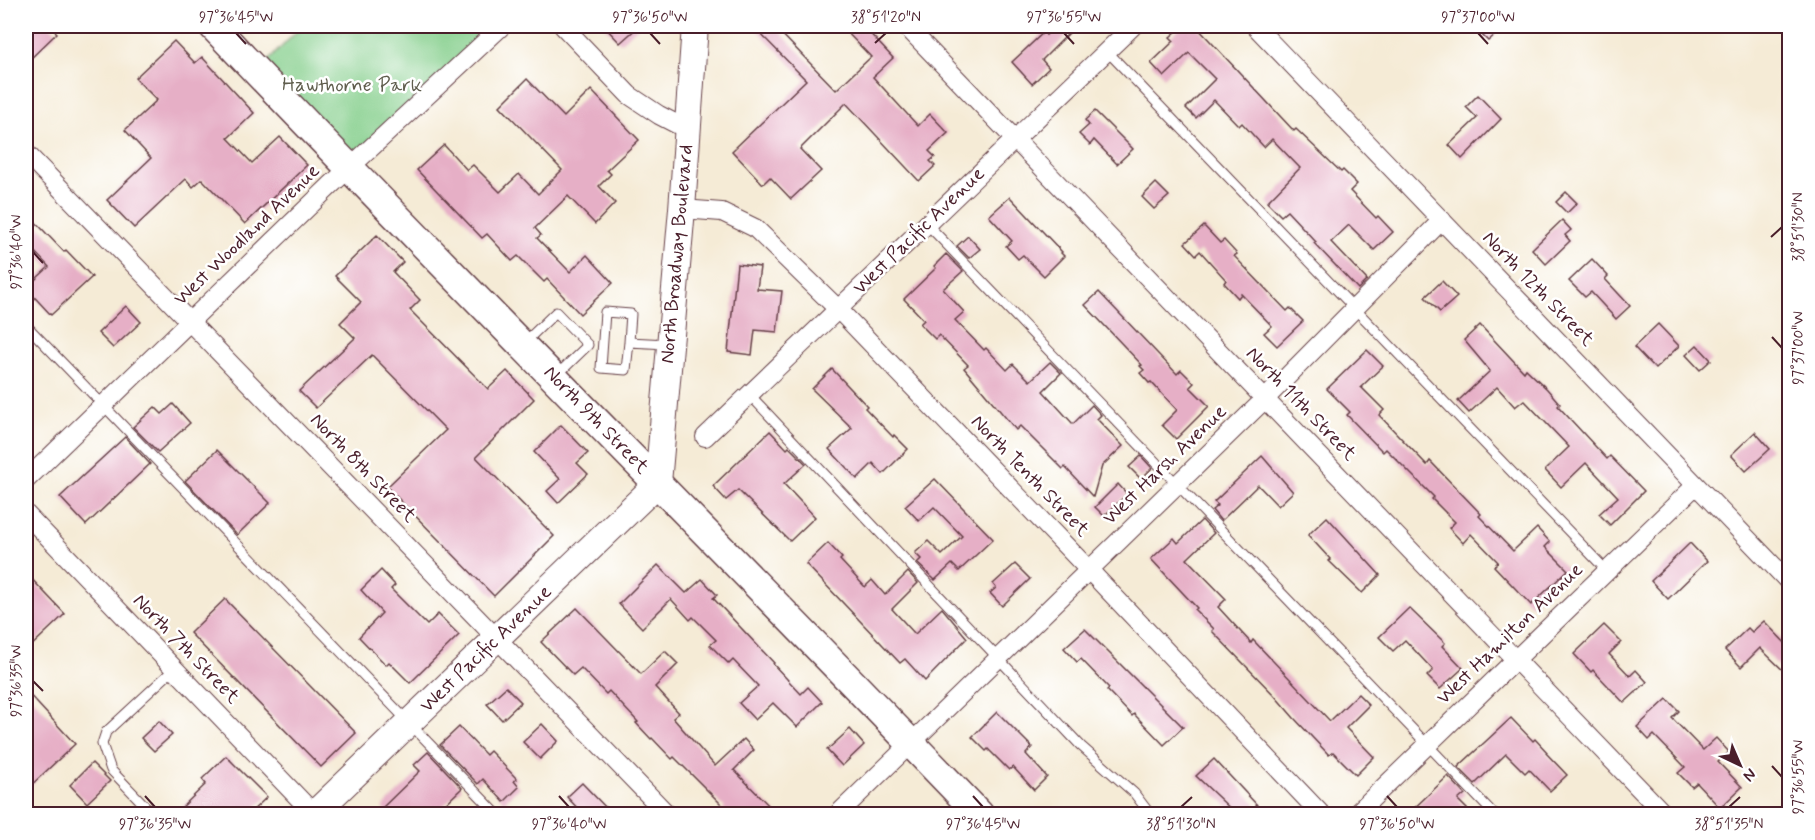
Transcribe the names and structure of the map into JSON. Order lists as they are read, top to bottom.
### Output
{
  "streets": {
    "main road": ["West Pacific Avenue", "North Broadway Boulevard", "North 9th Street"],
    "street": [
      "West Woodland Avenue",
      "North 12th Street",
      "North 11th Street",
      "West Harsh Avenue",
      "North 8th Street",
      "North Tenth Street",
      "West Hamilton Avenue",
      "North 7th Street"
    ]
  },
  "crossings": [
    ["West Pacific Avenue", "North Broadway Boulevard"],
    ["West Pacific Avenue", "North 11th Street"],
    ["West Pacific Avenue", "North 9th Street"],
    ["West Pacific Avenue", "North 8th Street"],
    ["West Pacific Avenue", "North Tenth Street"],
    ["West Pacific Avenue", "North 7th Street"],
    ["West Woodland Avenue", "North 9th Street"],
    ["West Woodland Avenue", "North 8th Street"],
    ["North Broadway Boulevard", "North 9th Street"],
    ["North Broadway Boulevard", "North Tenth Street"],
    ["North 12th Street", "West Harsh Avenue"],
    ["North 12th Street", "West Hamilton Avenue"],
    ["North 11th Street", "West Harsh Avenue"],
    ["North 11th Street", "West Hamilton Avenue"],
    ["North 9th Street", "West Harsh Avenue"],
    ["West Harsh Avenue", "North Tenth Street"]
  ],
  "parks": ["Hawthorne Park"],
  "north": "bottom right",
  "coordinates": [
    "97°36'45\"W",
    "97°36'50\"W",
    "38°51'20\"N",
    "97°36'55\"W",
    "97°37'00\"W",
    "38°51'30\"N",
    "97°36'40\"W",
    "97°36'35\"W",
    "38°51'35\"N"
  ]
}
